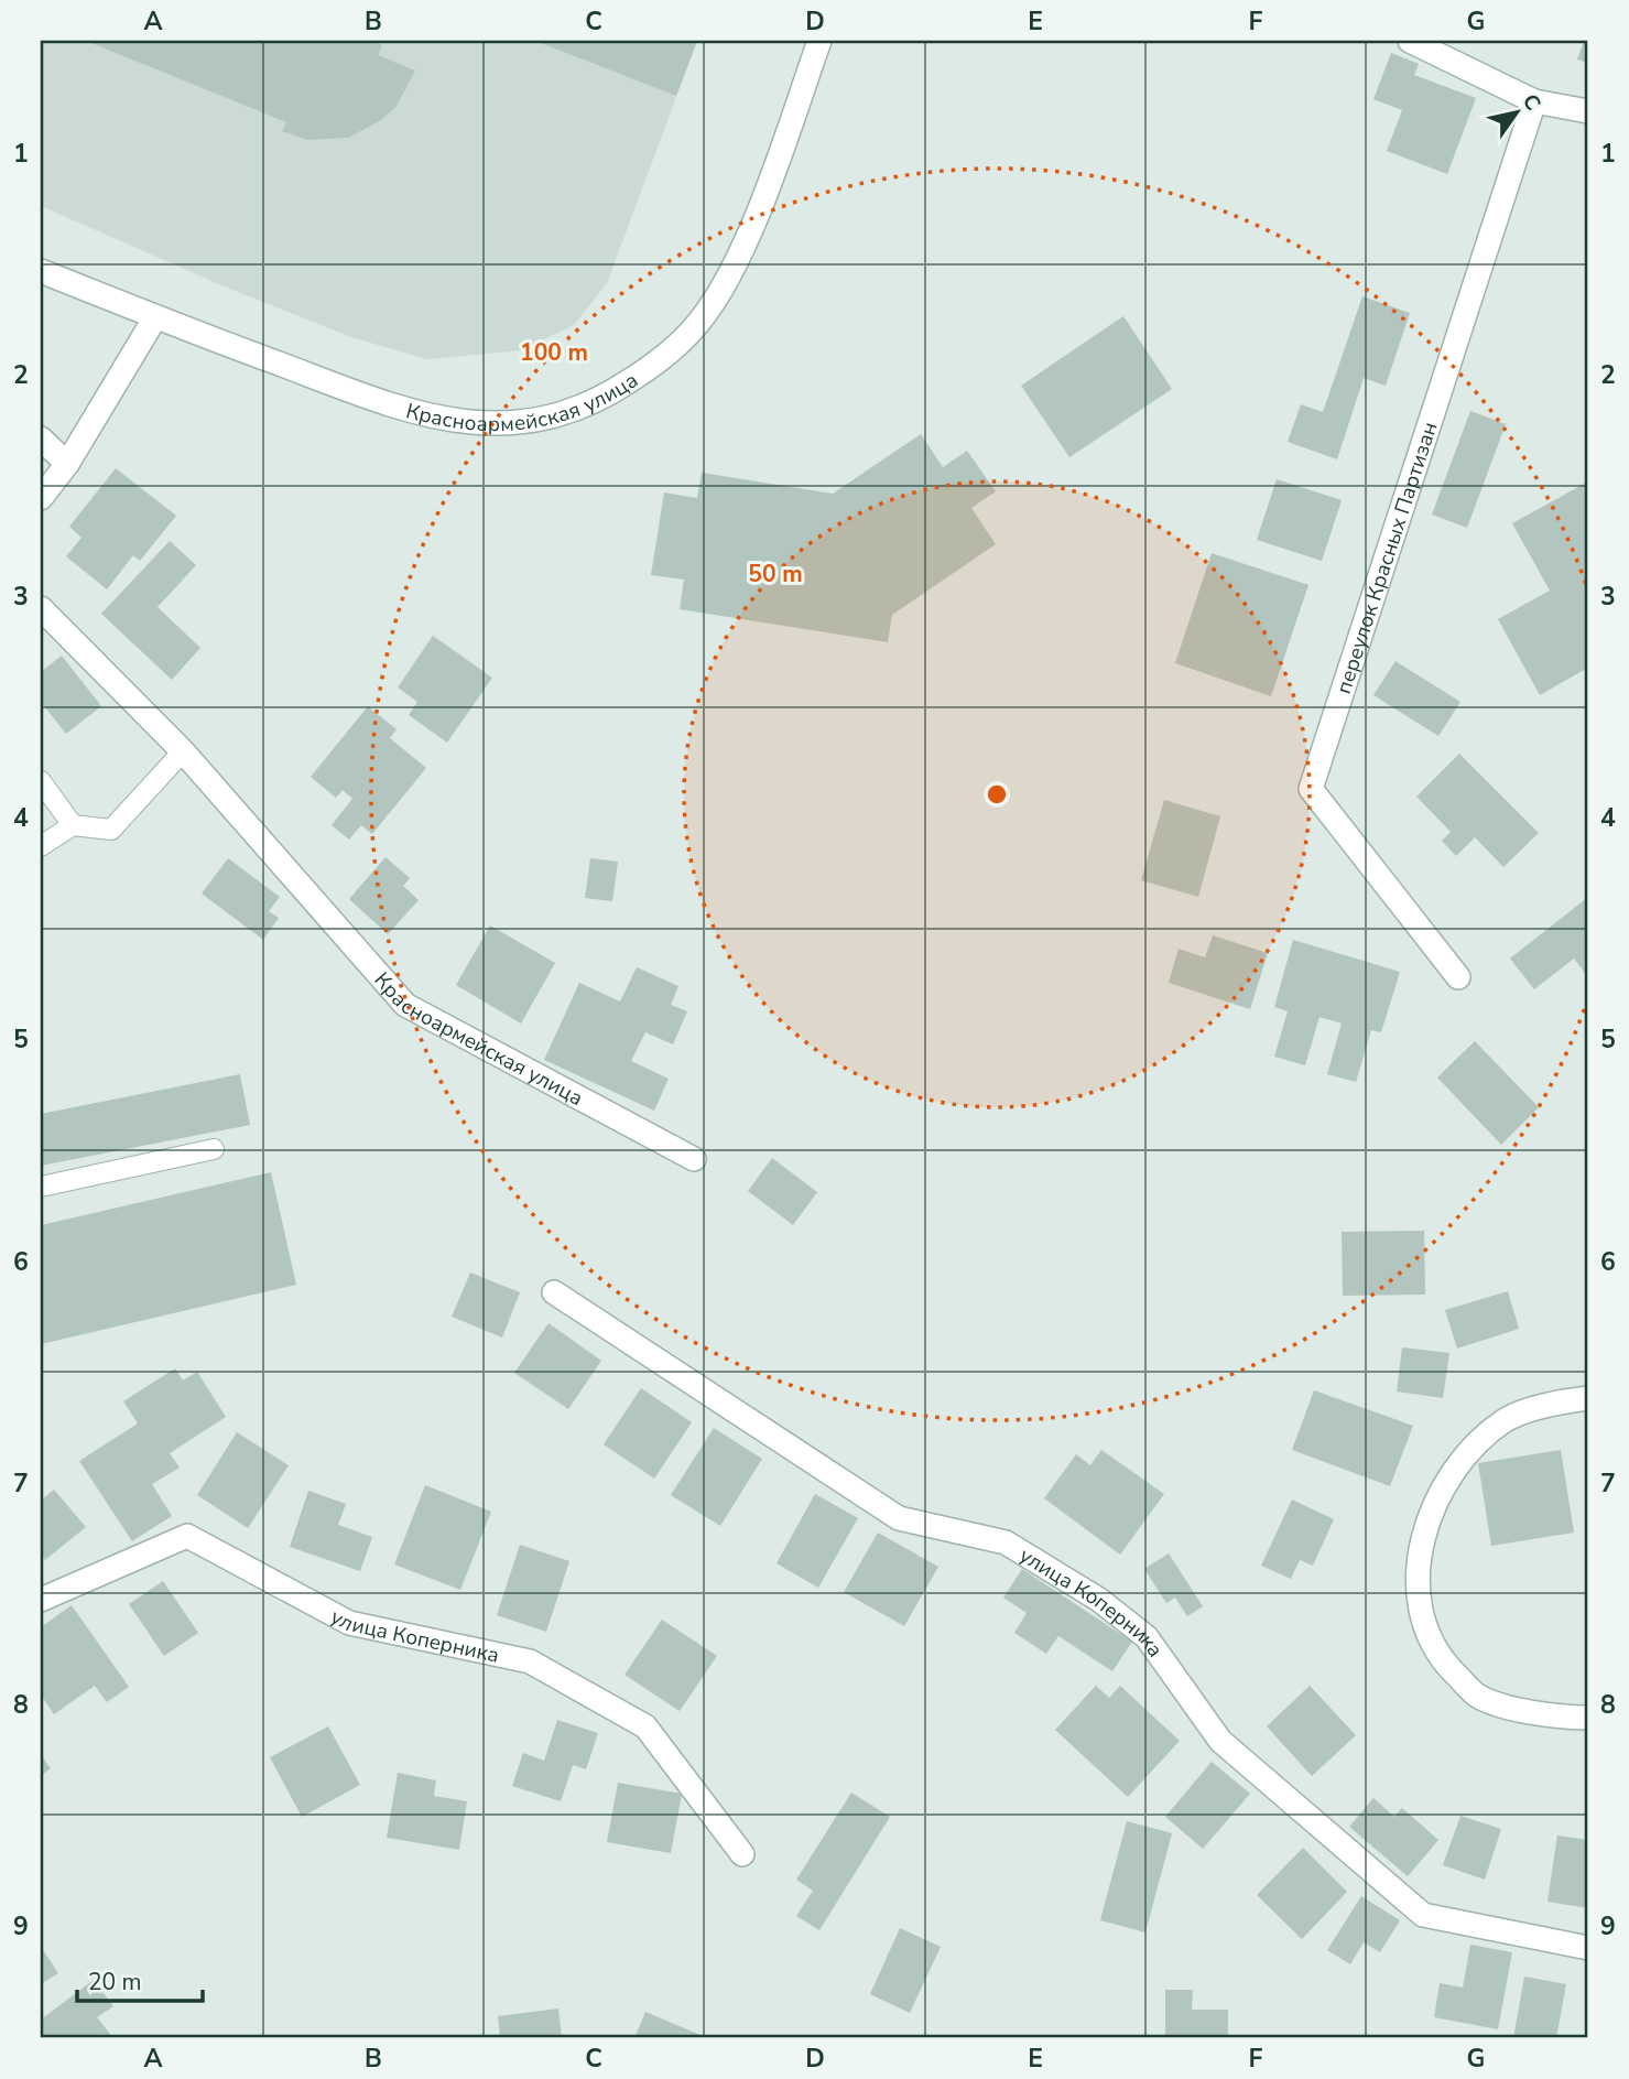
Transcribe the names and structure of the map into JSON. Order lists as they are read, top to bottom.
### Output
{
  "streets": {
    "street": ["Красноармейская улица", "переулок Красных Партизан", "улица Коперника"]
  },
  "scale_bar": "20 m",
  "north": "top right",
  "grid": {
    "columns": [
      "A",
      "B",
      "C",
      "D",
      "E",
      "F",
      "G"
    ],
    "rows": [
      "1",
      "2",
      "3",
      "4",
      "5",
      "6",
      "7",
      "8",
      "9"
    ]
  },
  "rings": ["100 m", "50 m"]
}
